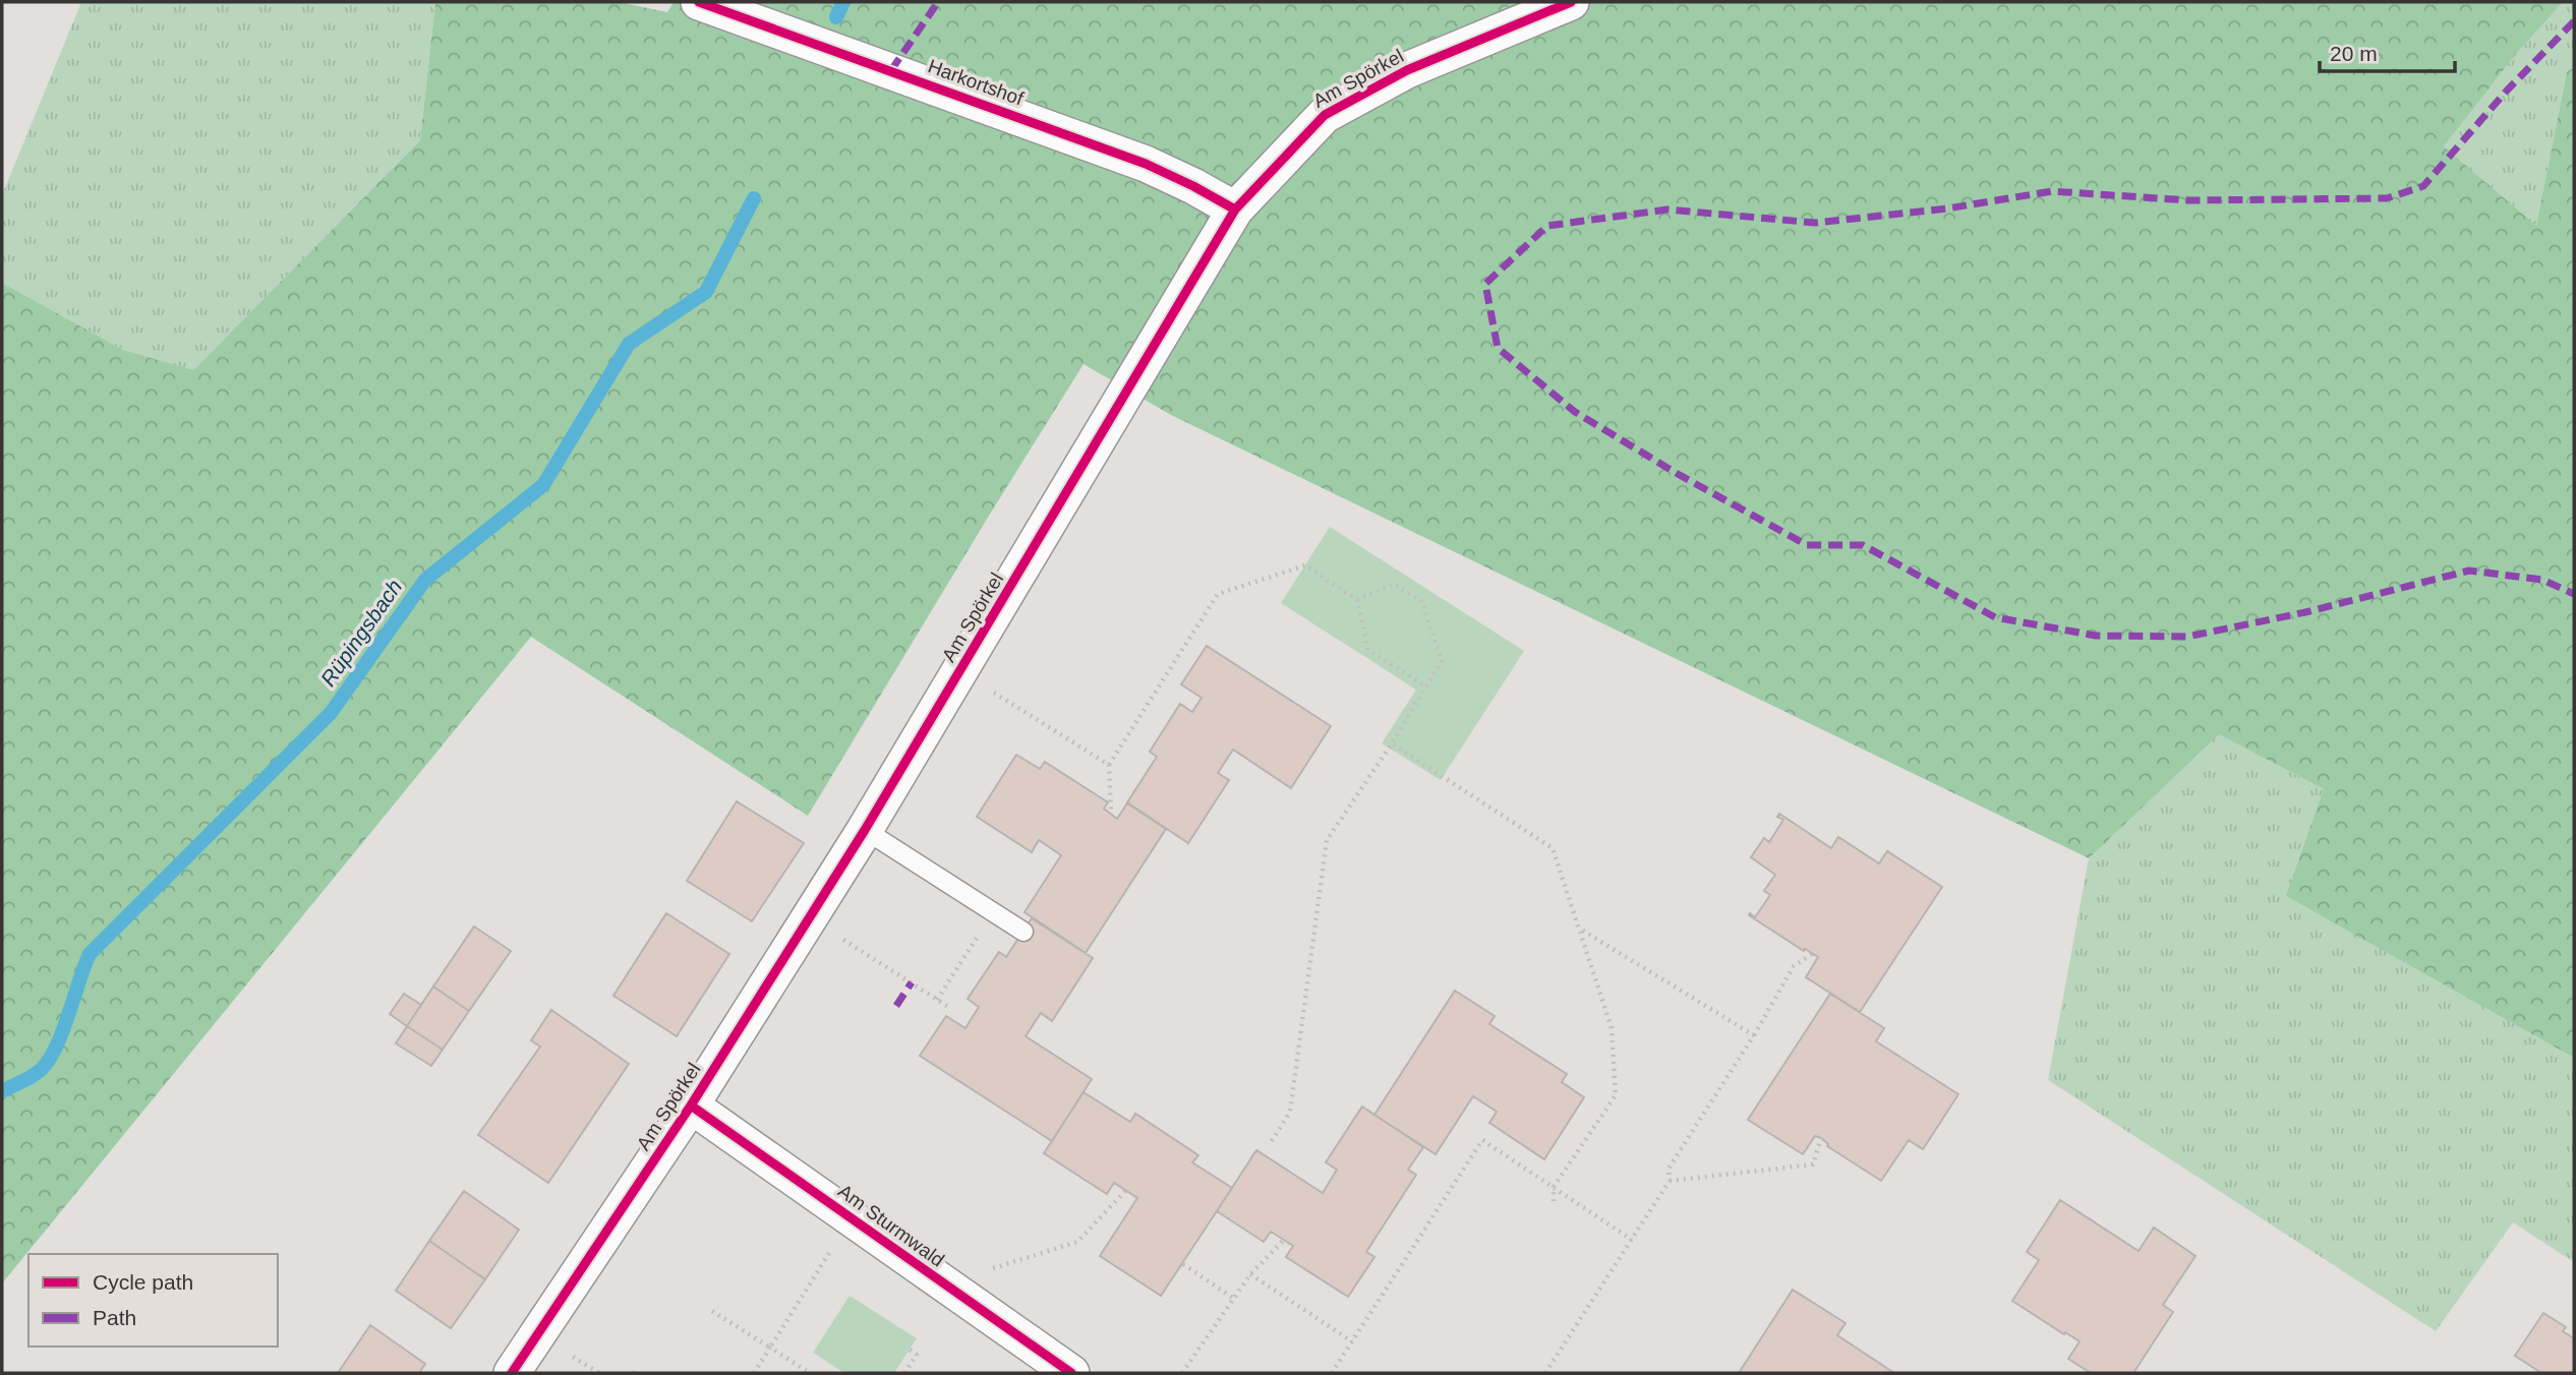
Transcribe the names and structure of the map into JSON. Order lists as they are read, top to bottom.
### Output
{
  "streets": {
    "street": ["Am Spörkel", "Harkortshof", "Am Sturmwald"]
  },
  "crossings": [
    ["Am Spörkel", "Harkortshof"],
    ["Am Spörkel", "Am Sturmwald"]
  ],
  "water": ["Rüpingsbach"],
  "legend": ["Cycle path", "Path"],
  "scale_bar": "20 m"
}
